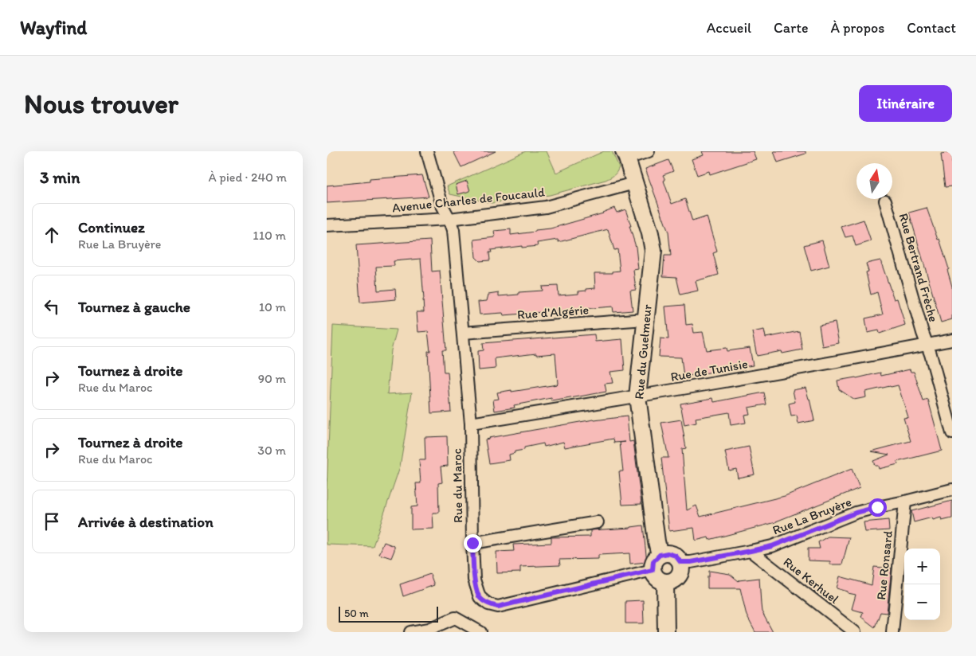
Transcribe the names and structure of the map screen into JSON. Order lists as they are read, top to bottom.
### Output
{
  "streets": {
    "street": [
      "Avenue Charles de Foucauld",
      "Rue Bertrand Frèche",
      "Rue d'Algérie",
      "Rue du Guelmeur",
      "Rue de Tunisie",
      "Rue du Maroc",
      "Rue La Bruyère",
      "Rue Ronsard",
      "Rue Kerhuel"
    ]
  },
  "crossings": [
    ["Avenue Charles de Foucauld", "Rue du Guelmeur"],
    ["Avenue Charles de Foucauld", "Rue du Maroc"],
    ["Rue Bertrand Frèche", "Rue de Tunisie"],
    ["Rue d'Algérie", "Rue du Guelmeur"],
    ["Rue d'Algérie", "Rue du Maroc"],
    ["Rue du Guelmeur", "Rue de Tunisie"],
    ["Rue du Guelmeur", "Rue du Maroc"],
    ["Rue du Guelmeur", "Rue La Bruyère"],
    ["Rue de Tunisie", "Rue du Maroc"],
    ["Rue du Maroc", "Rue La Bruyère"],
    ["Rue La Bruyère", "Rue Ronsard"],
    ["Rue La Bruyère", "Rue Kerhuel"]
  ],
  "scale_bar": "50 m",
  "north": "top",
  "page": {
    "header": "Wayfind",
    "nav": [
      "Accueil",
      "Carte",
      "À propos",
      "Contact"
    ],
    "buttons": "Itinéraire",
    "title": "Nous trouver",
    "heading": ["3 min", "À pied · 240 m"],
    "list": [
      ["Continuez", "Rue La Bruyère", "110 m"],
      ["Tournez à gauche", "10 m"],
      ["Tournez à droite", "Rue du Maroc", "90 m"],
      ["Tournez à droite", "Rue du Maroc", "30 m"],
      "Arrivée à destination"
    ],
    "map_buttons": ["+", "−"],
    "scale": "50 m"
  }
}
